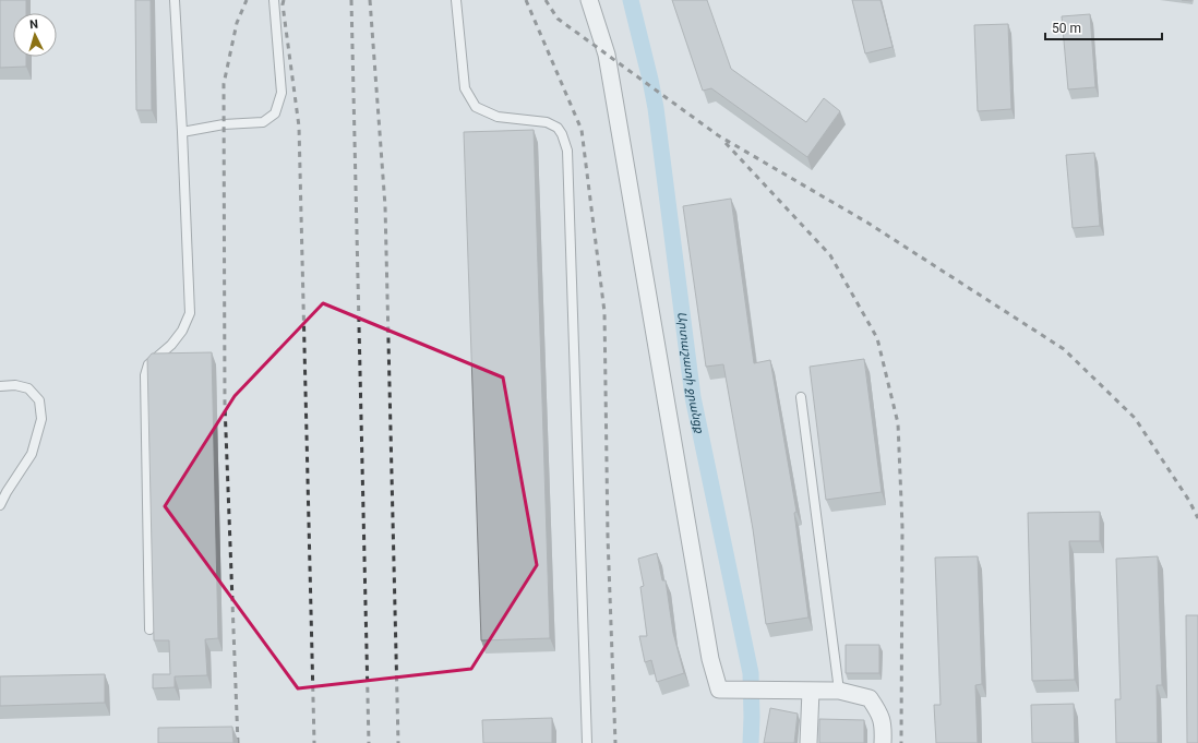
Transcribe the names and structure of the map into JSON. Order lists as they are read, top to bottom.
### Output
{
  "water": ["Արտաշատի ջրանցք"],
  "scale_bar": "50 m",
  "north": "top"
}
